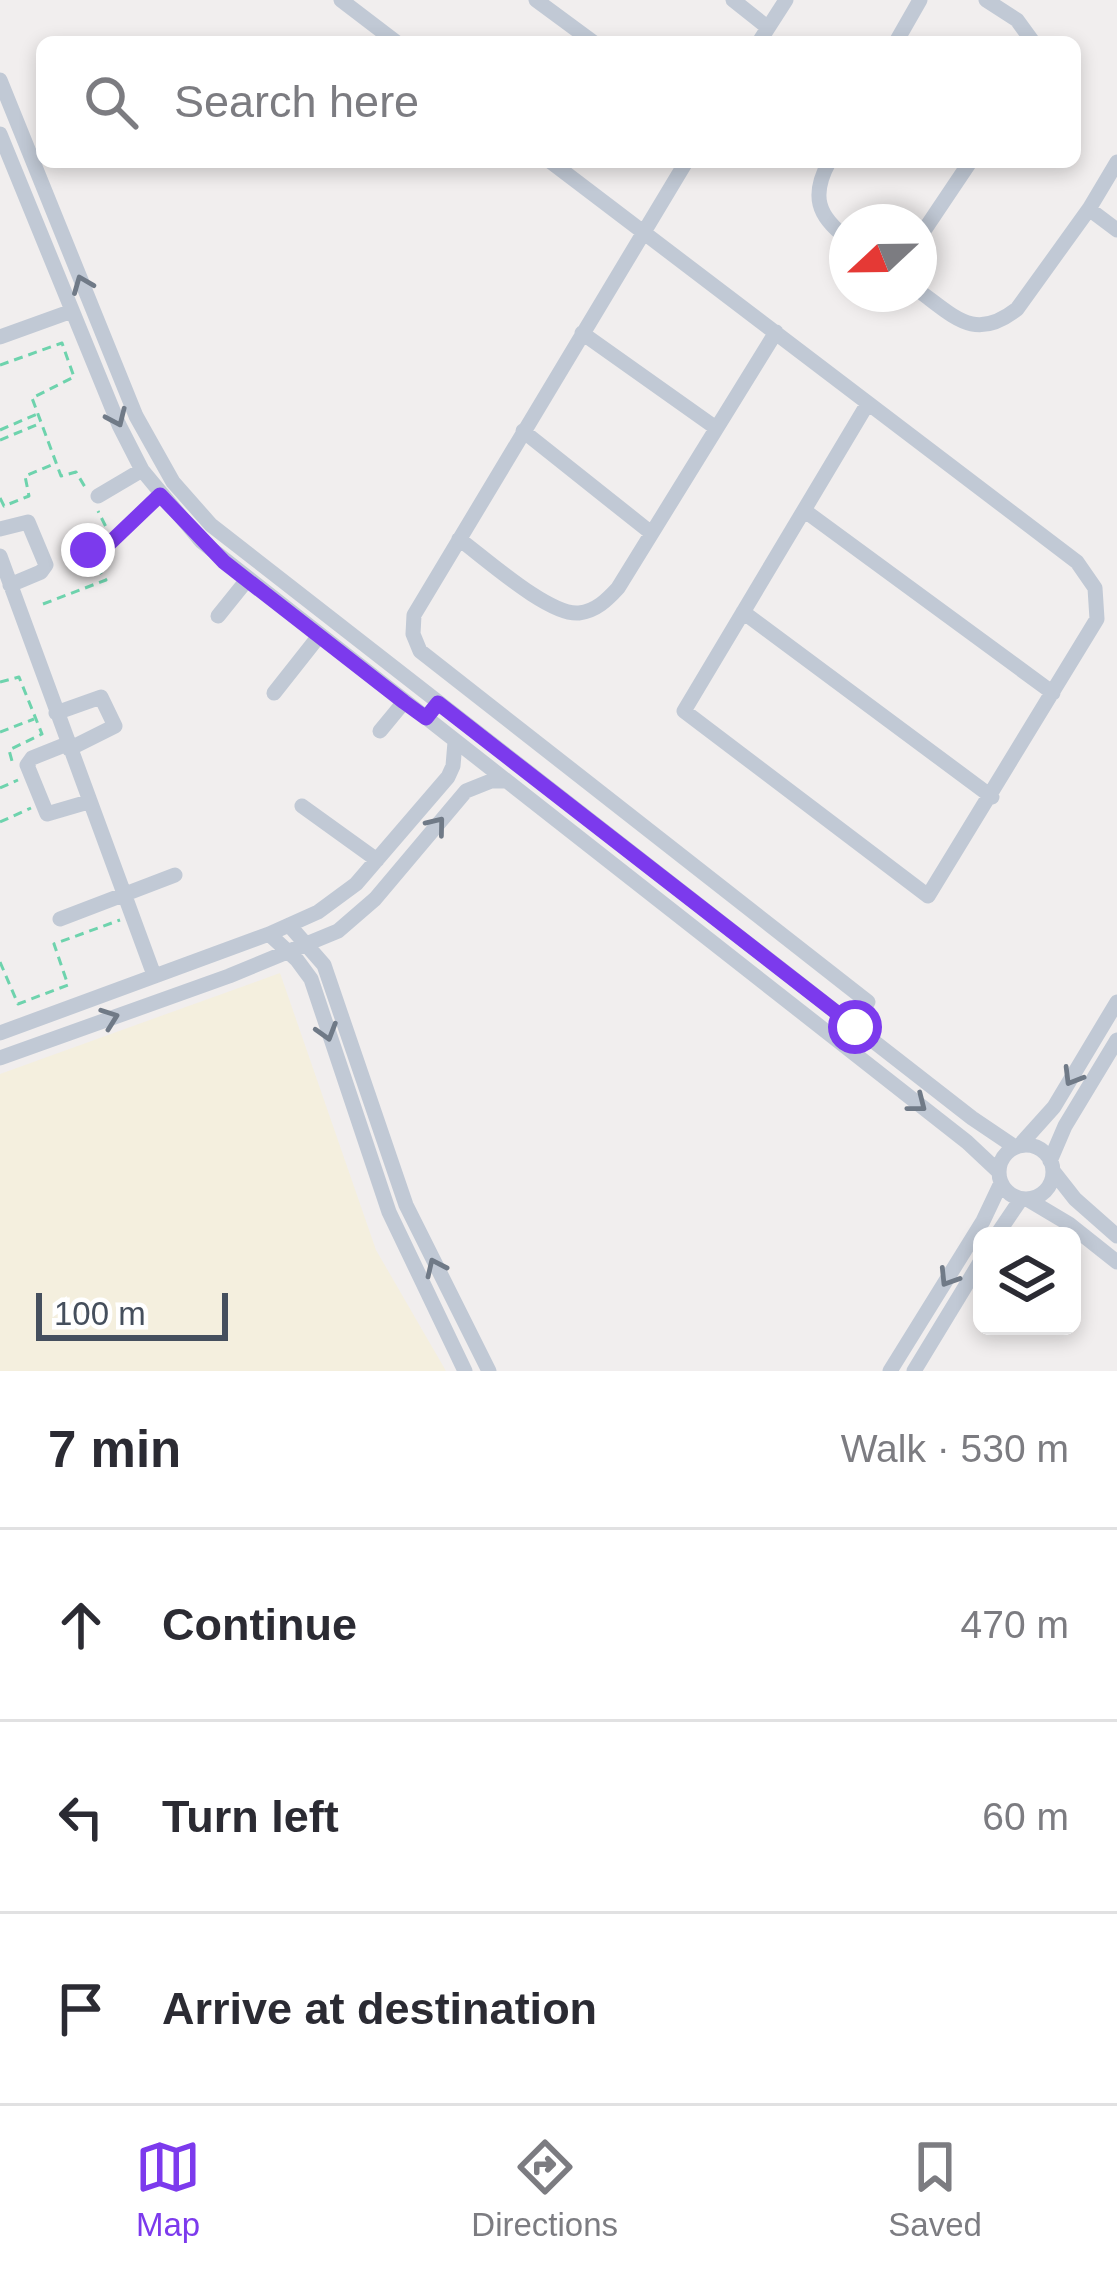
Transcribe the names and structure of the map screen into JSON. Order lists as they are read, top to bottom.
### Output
{
  "scale_bar": "100 m",
  "north": "left",
  "page": {
    "search": "Search here",
    "scale": "100 m",
    "heading": ["7 min", "Walk · 530 m"],
    "list": [
      ["Continue", "470 m"],
      ["Turn left", "60 m"],
      "Arrive at destination"
    ],
    "nav": ["Map", "Directions", "Saved"]
  }
}
